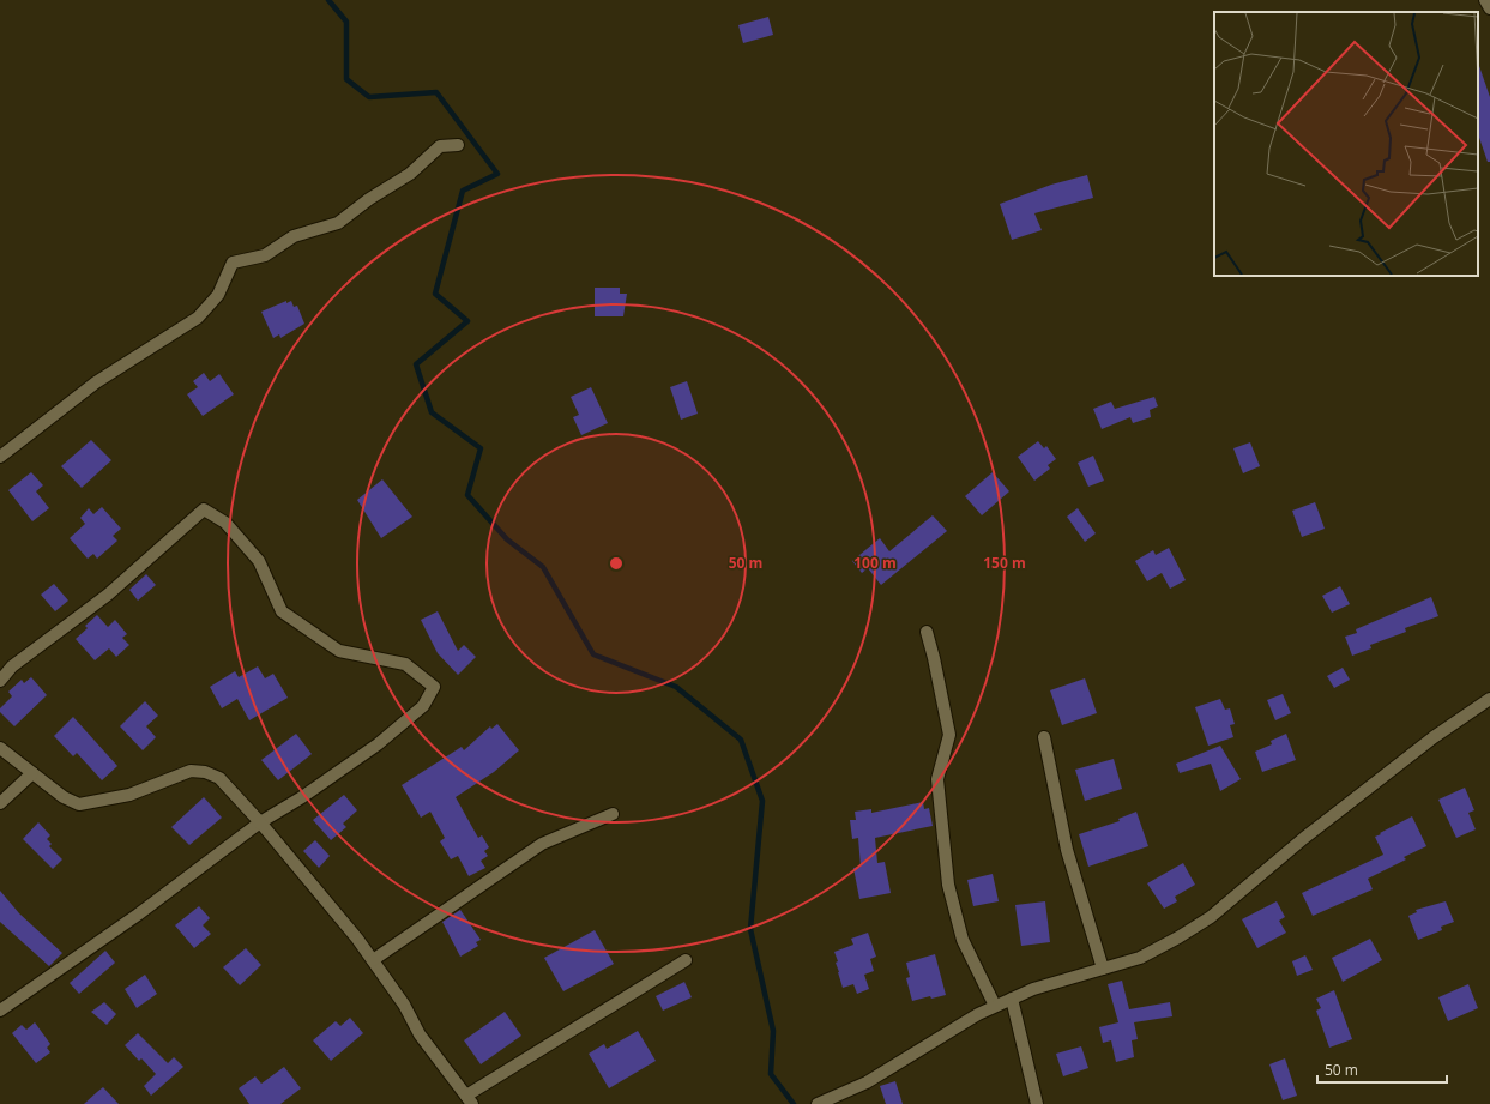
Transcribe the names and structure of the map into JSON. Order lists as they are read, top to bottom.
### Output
{
  "scale_bar": "50 m",
  "rings": ["50 m", "100 m", "150 m"]
}
